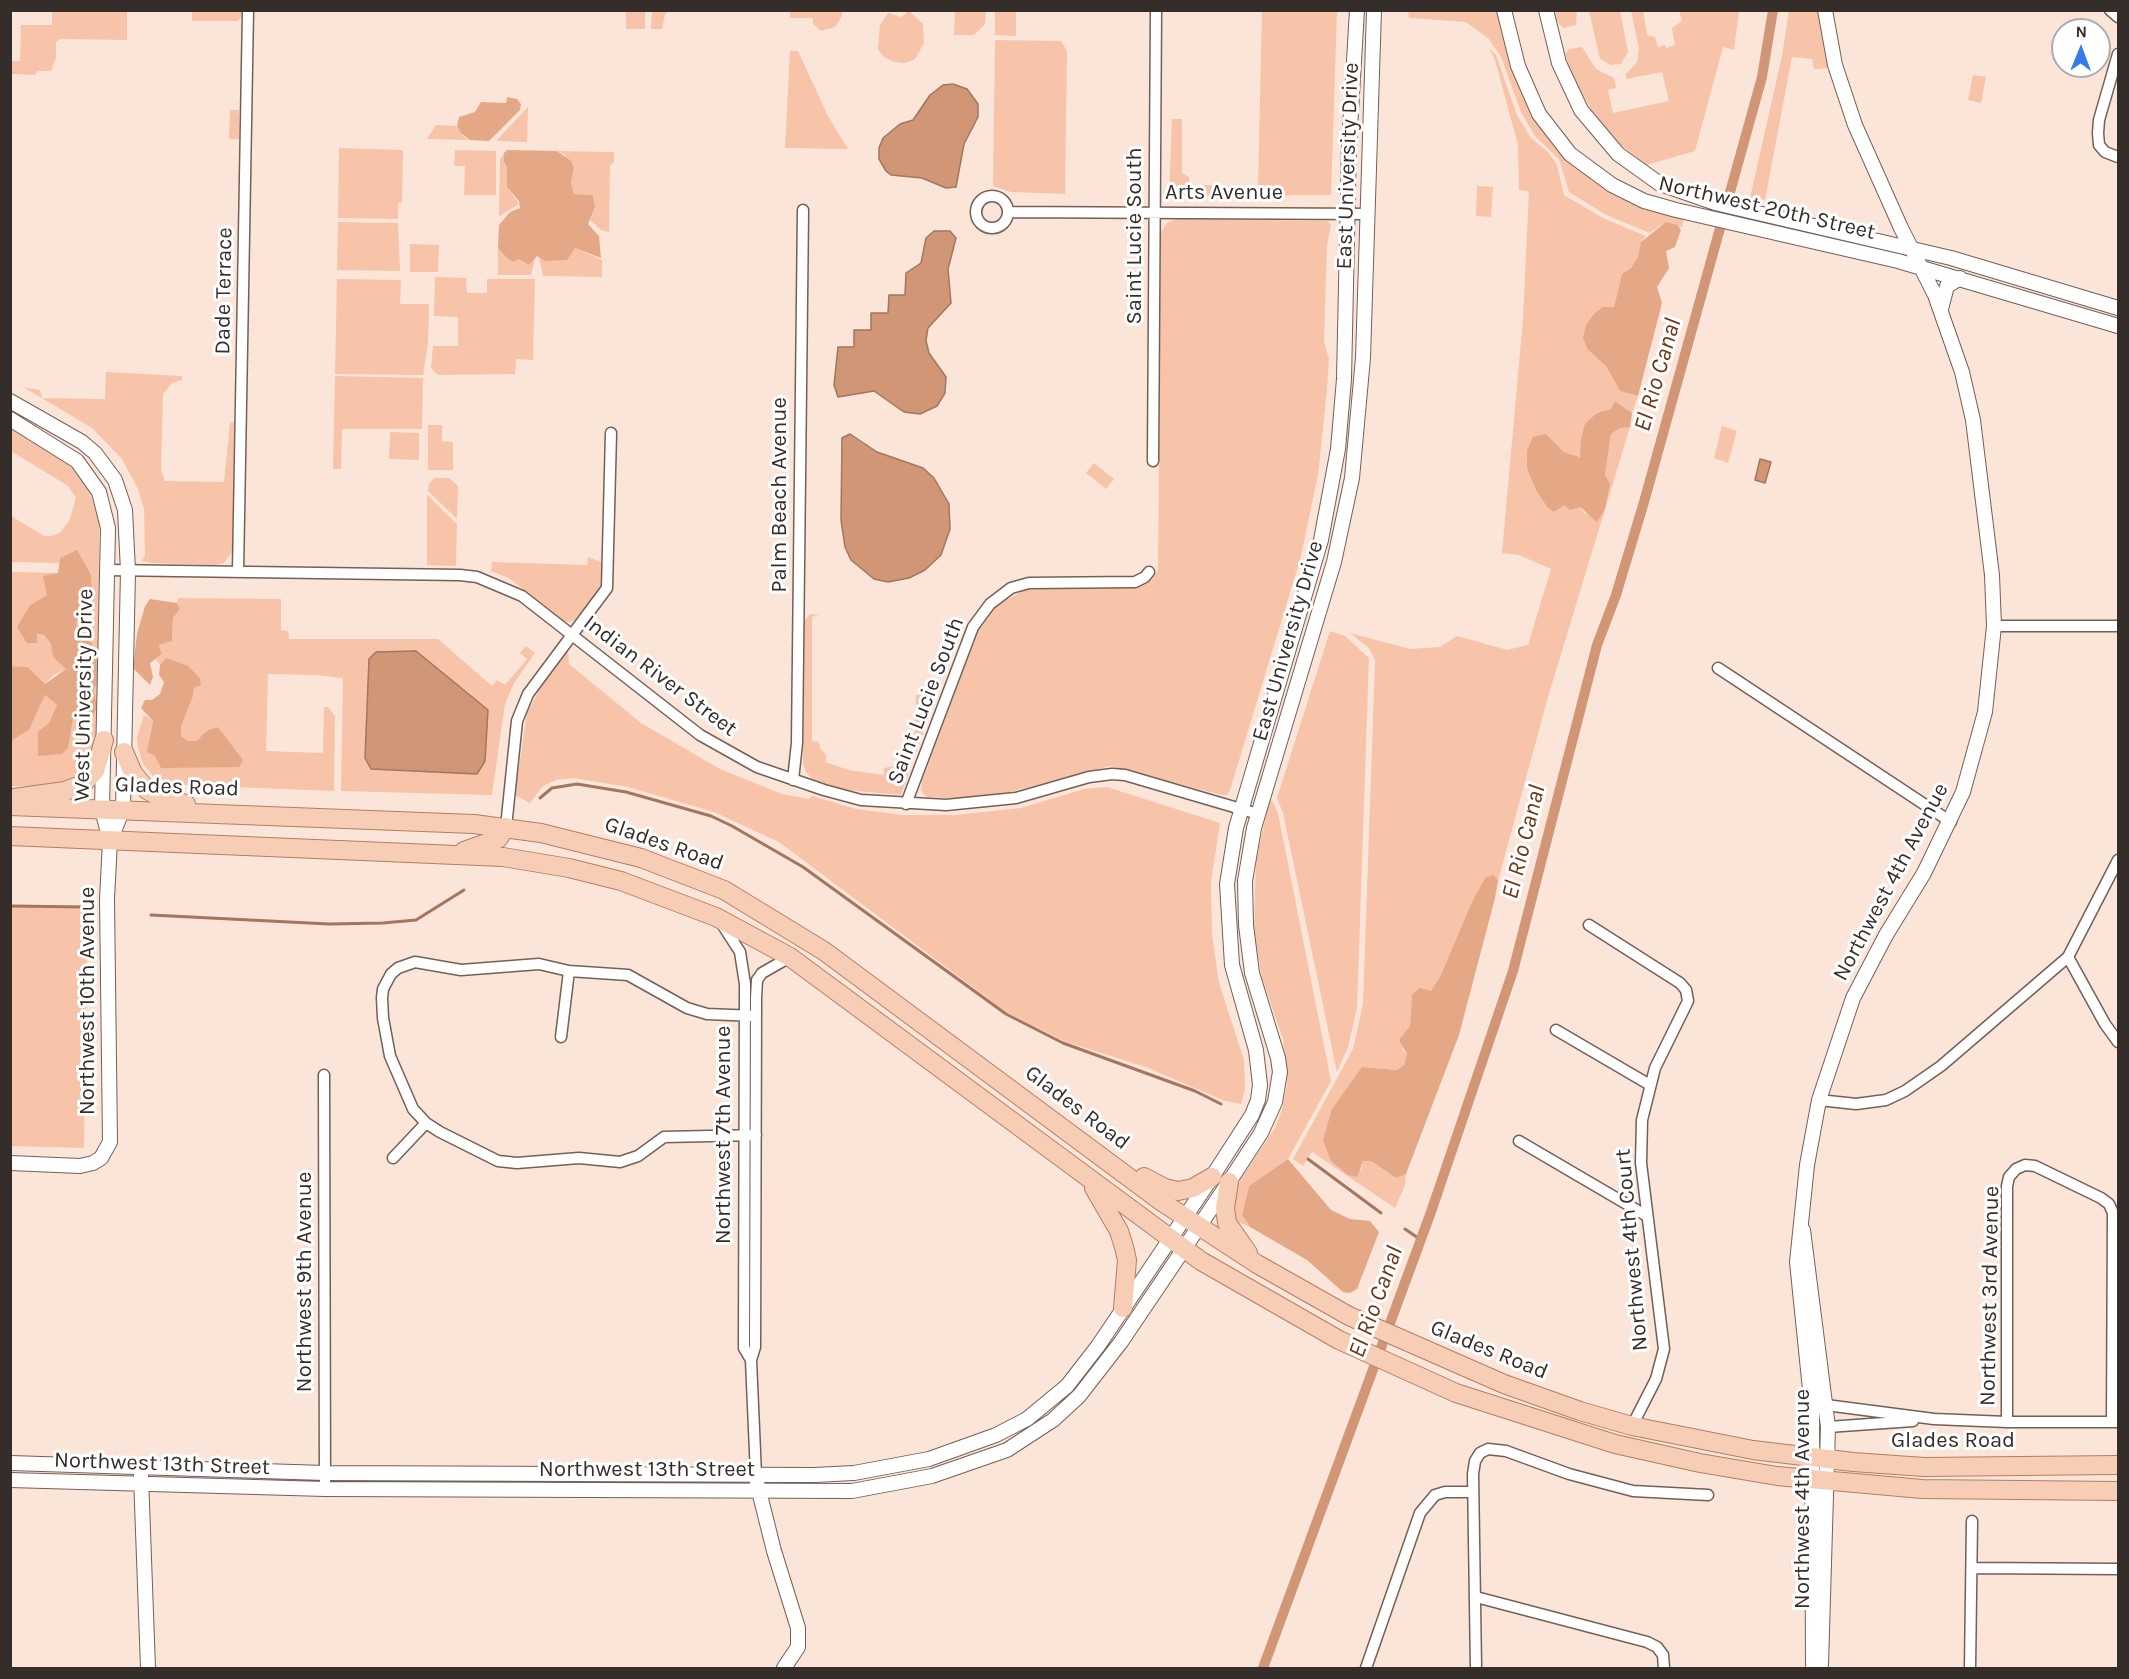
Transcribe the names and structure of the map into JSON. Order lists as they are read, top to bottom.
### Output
{
  "streets": {
    "main road": ["Glades Road"],
    "street": [
      "East University Drive",
      "Arts Avenue",
      "Northwest 20th Street",
      "Saint Lucie South",
      "Dade Terrace",
      "Palm Beach Avenue",
      "Indian River Street",
      "West University Drive",
      "Northwest 4th Avenue",
      "Northwest 10th Avenue",
      "Northwest 7th Avenue",
      "Northwest 4th Court",
      "Northwest 9th Avenue",
      "Northwest 3rd Avenue",
      "Northwest 13th Street"
    ]
  },
  "crossings": [
    ["East University Drive", "Arts Avenue"],
    ["East University Drive", "Indian River Street"],
    ["East University Drive", "Glades Road"],
    ["East University Drive", "Northwest 13th Street"],
    ["Arts Avenue", "Saint Lucie South"],
    ["Northwest 20th Street", "Northwest 4th Avenue"],
    ["Saint Lucie South", "Indian River Street"],
    ["Dade Terrace", "Indian River Street"],
    ["Palm Beach Avenue", "Indian River Street"],
    ["Indian River Street", "West University Drive"],
    ["West University Drive", "Glades Road"],
    ["West University Drive", "Northwest 10th Avenue"],
    ["Glades Road", "Northwest 4th Avenue"],
    ["Glades Road", "Northwest 10th Avenue"],
    ["Glades Road", "Northwest 7th Avenue"],
    ["Glades Road", "Northwest 4th Court"],
    ["Glades Road", "Northwest 13th Street"],
    ["Northwest 7th Avenue", "Northwest 13th Street"],
    ["Northwest 9th Avenue", "Northwest 13th Street"]
  ],
  "water": ["El Rio Canal"],
  "north": "top"
}
